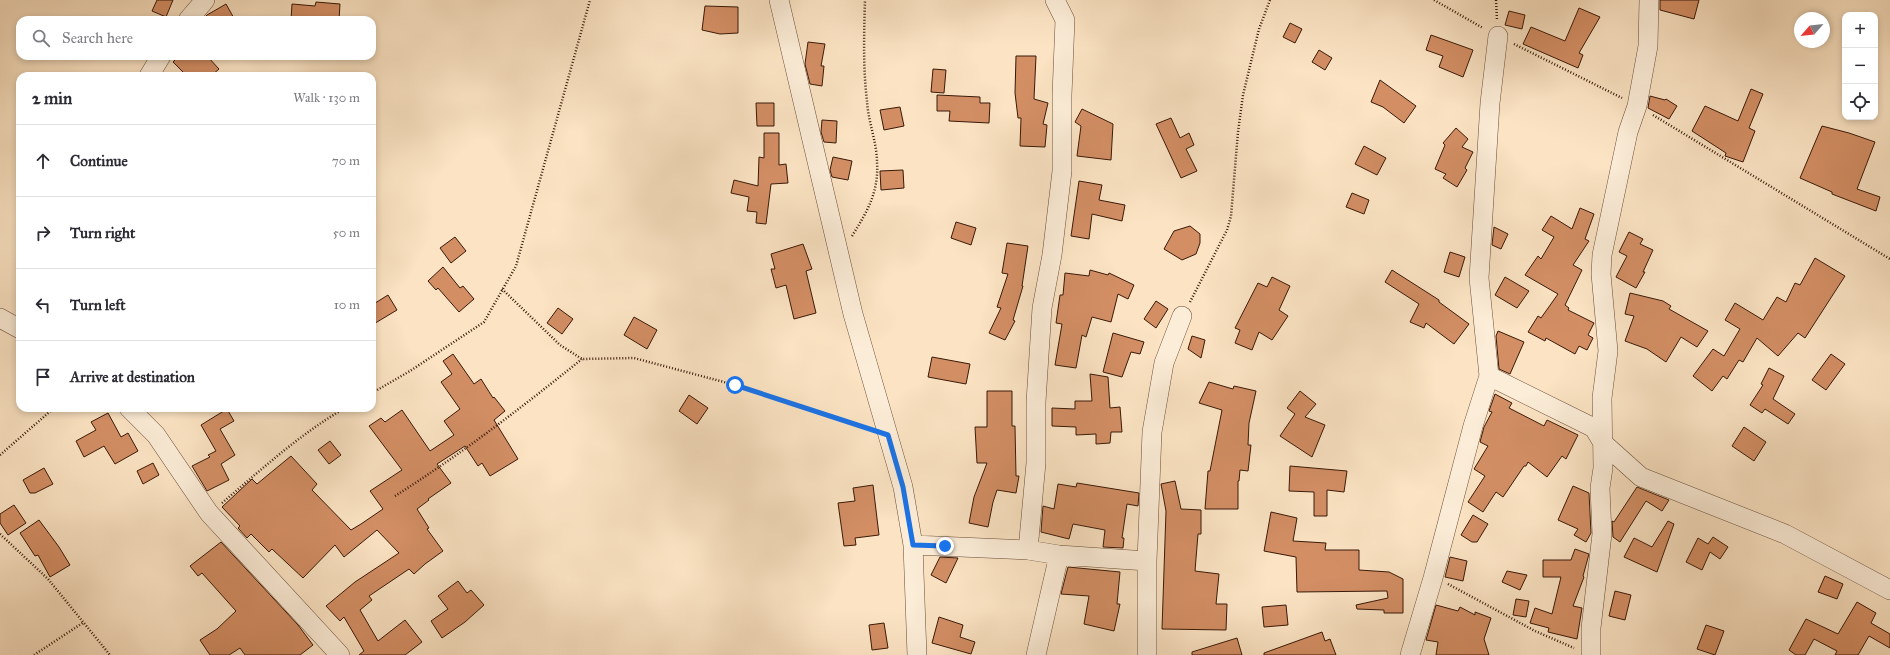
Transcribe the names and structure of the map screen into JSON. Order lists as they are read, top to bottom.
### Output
{
  "north": "bottom left",
  "page": {
    "map_buttons": ["+", "−"],
    "search": "Search here",
    "heading": ["2 min", "Walk · 130 m"],
    "list": [
      ["Continue", "70 m"],
      ["Turn right", "50 m"],
      ["Turn left", "10 m"],
      "Arrive at destination"
    ]
  }
}
